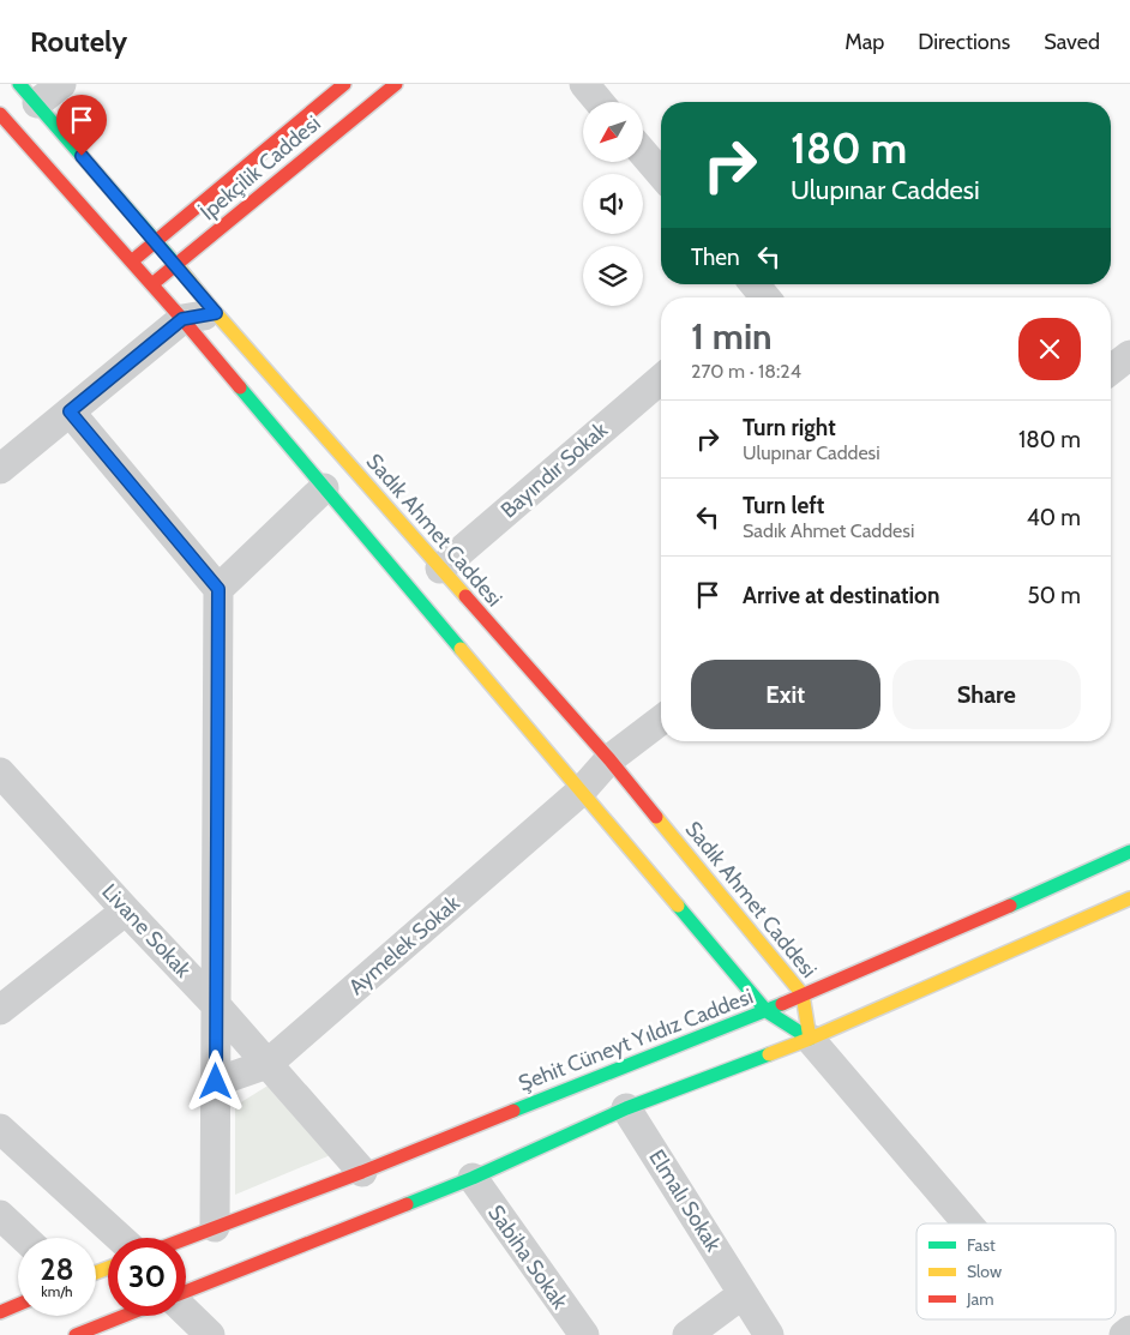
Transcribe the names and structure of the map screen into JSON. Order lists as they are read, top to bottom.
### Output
{
  "streets": {
    "main road": ["İpekçilik Caddesi", "Sadık Ahmet Caddesi", "Şehit Cüneyt Yıldız Caddesi"],
    "street": [
      "Bayındır Sokak",
      "Livane Sokak",
      "Aymelek Sokak",
      "Elmalı Sokak",
      "Sabiha Sokak"
    ]
  },
  "crossings": [
    ["İpekçilik Caddesi", "Sadık Ahmet Caddesi"],
    ["Bayındır Sokak", "Sadık Ahmet Caddesi"],
    ["Sadık Ahmet Caddesi", "Aymelek Sokak"],
    ["Sadık Ahmet Caddesi", "Şehit Cüneyt Yıldız Caddesi"],
    ["Livane Sokak", "Aymelek Sokak"],
    ["Livane Sokak", "Şehit Cüneyt Yıldız Caddesi"]
  ],
  "legend": ["Fast", "Slow", "Jam"],
  "north": "bottom left",
  "page": {
    "header": "Routely",
    "nav": ["Map", "Directions", "Saved"],
    "turn": ["180 m", "Ulupınar Caddesi"],
    "then": "Then",
    "heading": ["1 min", "270 m · 18:24"],
    "list": [
      {
        "name": "Turn right",
        "note": "Ulupınar Caddesi",
        "value": "180 m"
      },
      {
        "name": "Turn left",
        "note": "Sadık Ahmet Caddesi",
        "value": "40 m"
      },
      {
        "name": "Arrive at destination",
        "value": "50 m"
      }
    ],
    "buttons": ["Exit", "Share"],
    "speed": "28 km/h",
    "limit": "30"
  }
}
